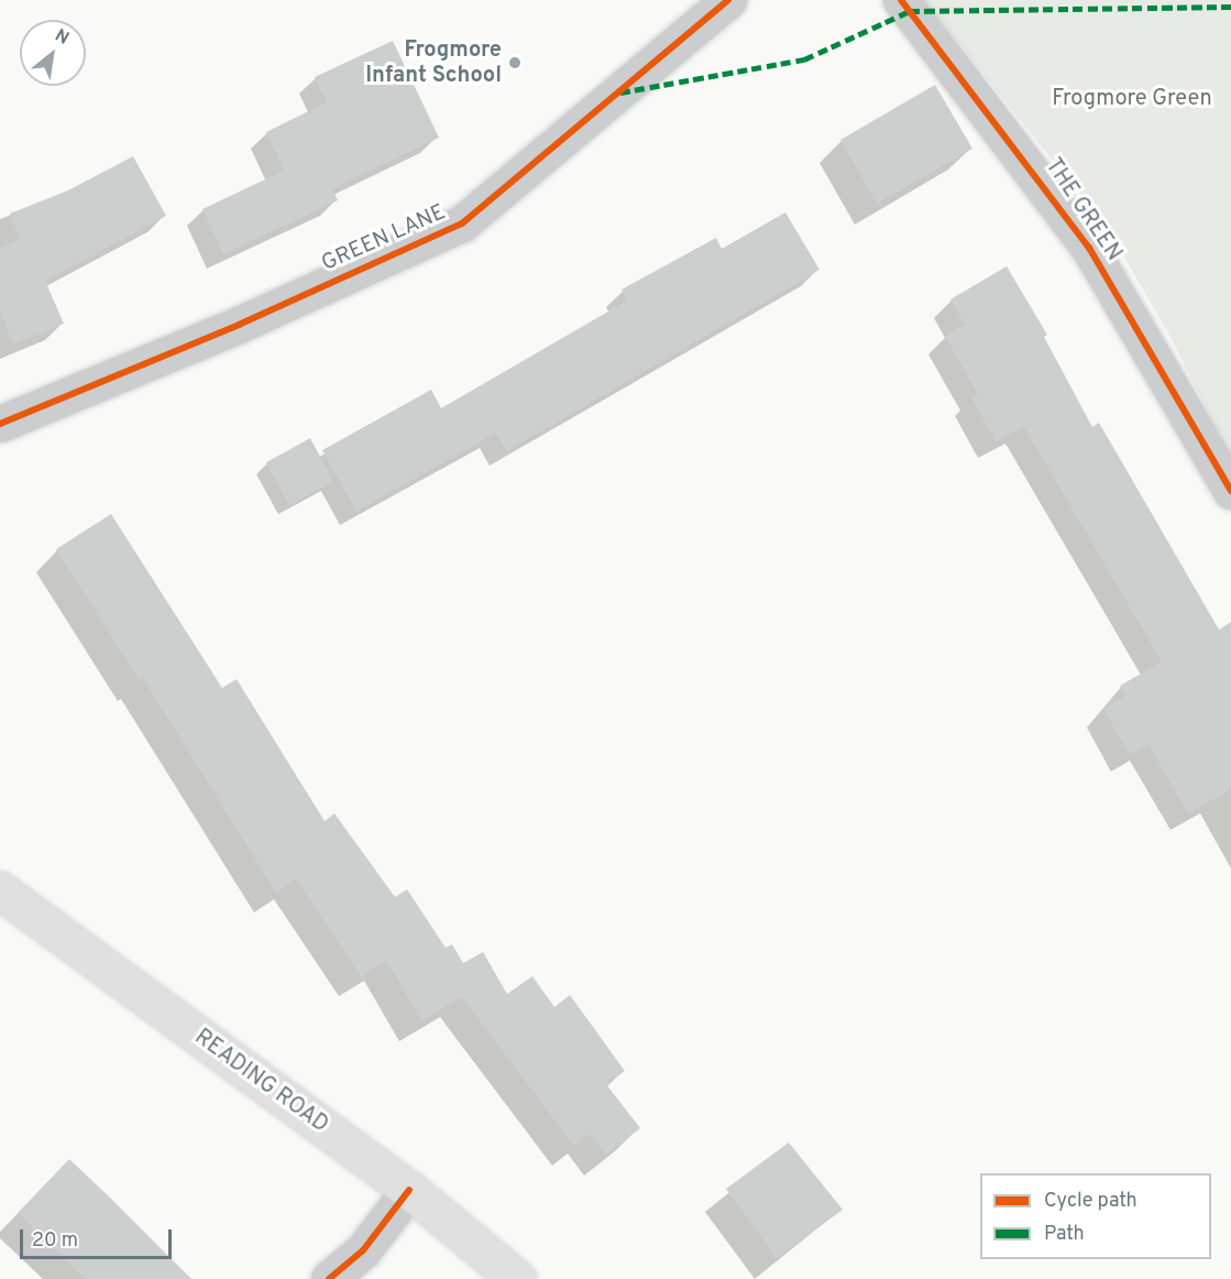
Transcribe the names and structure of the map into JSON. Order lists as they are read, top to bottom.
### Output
{
  "streets": {
    "main road": ["READING ROAD"],
    "street": ["THE GREEN", "GREEN LANE"]
  },
  "parks": ["Frogmore Green"],
  "places": ["Frogmore Infant School"],
  "legend": ["Cycle path", "Path"],
  "scale_bar": "20 m",
  "north": "top right"
}
